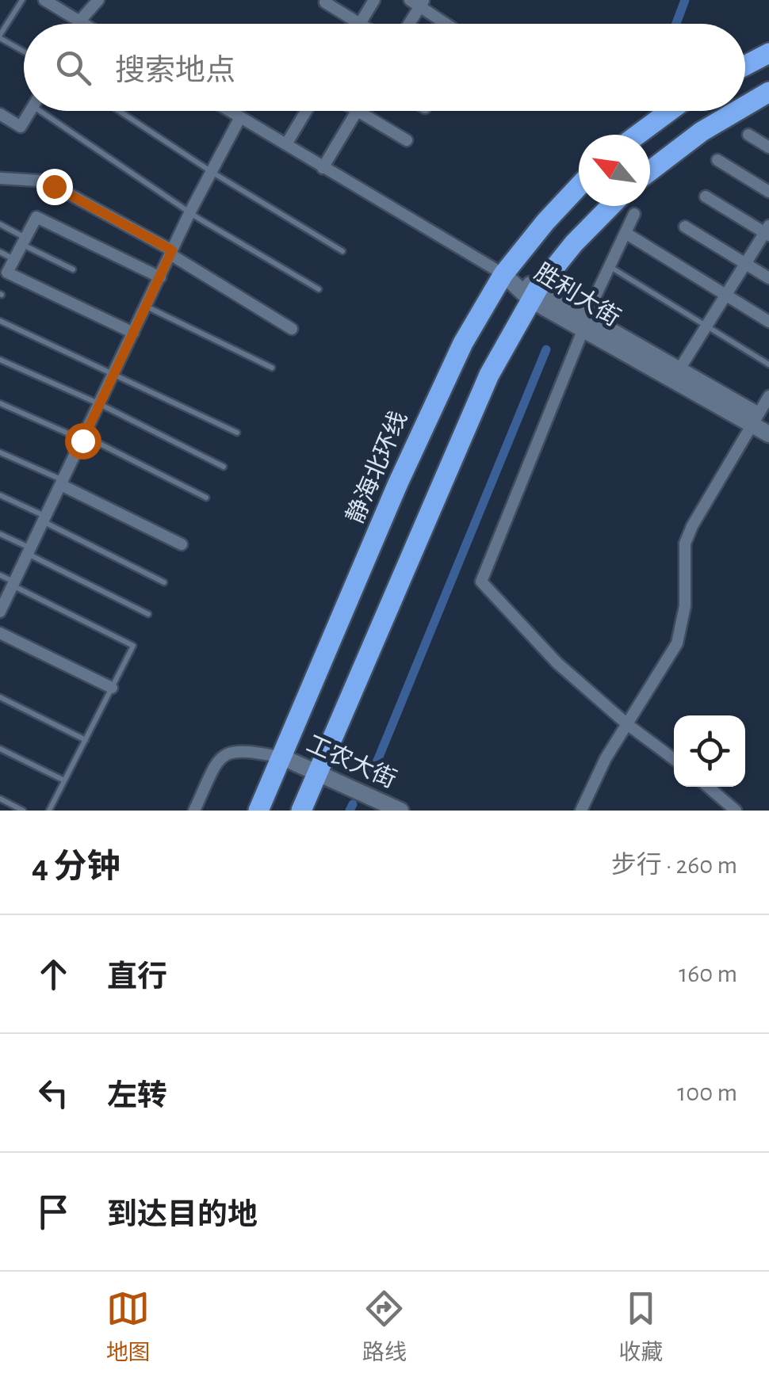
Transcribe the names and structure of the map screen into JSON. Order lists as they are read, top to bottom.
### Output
{
  "streets": {
    "highway": ["静海北环线"],
    "main road": ["胜利大街", "工农大街"]
  },
  "crossings": [
    ["胜利大街", "静海北环线"],
    ["静海北环线", "工农大街"]
  ],
  "north": "top left",
  "page": {
    "search": "搜索地点",
    "heading": ["4 分钟", "步行 · 260 m"],
    "list": [
      ["直行", "160 m"],
      ["左转", "100 m"],
      "到达目的地"
    ],
    "nav": ["地图", "路线", "收藏"]
  }
}
